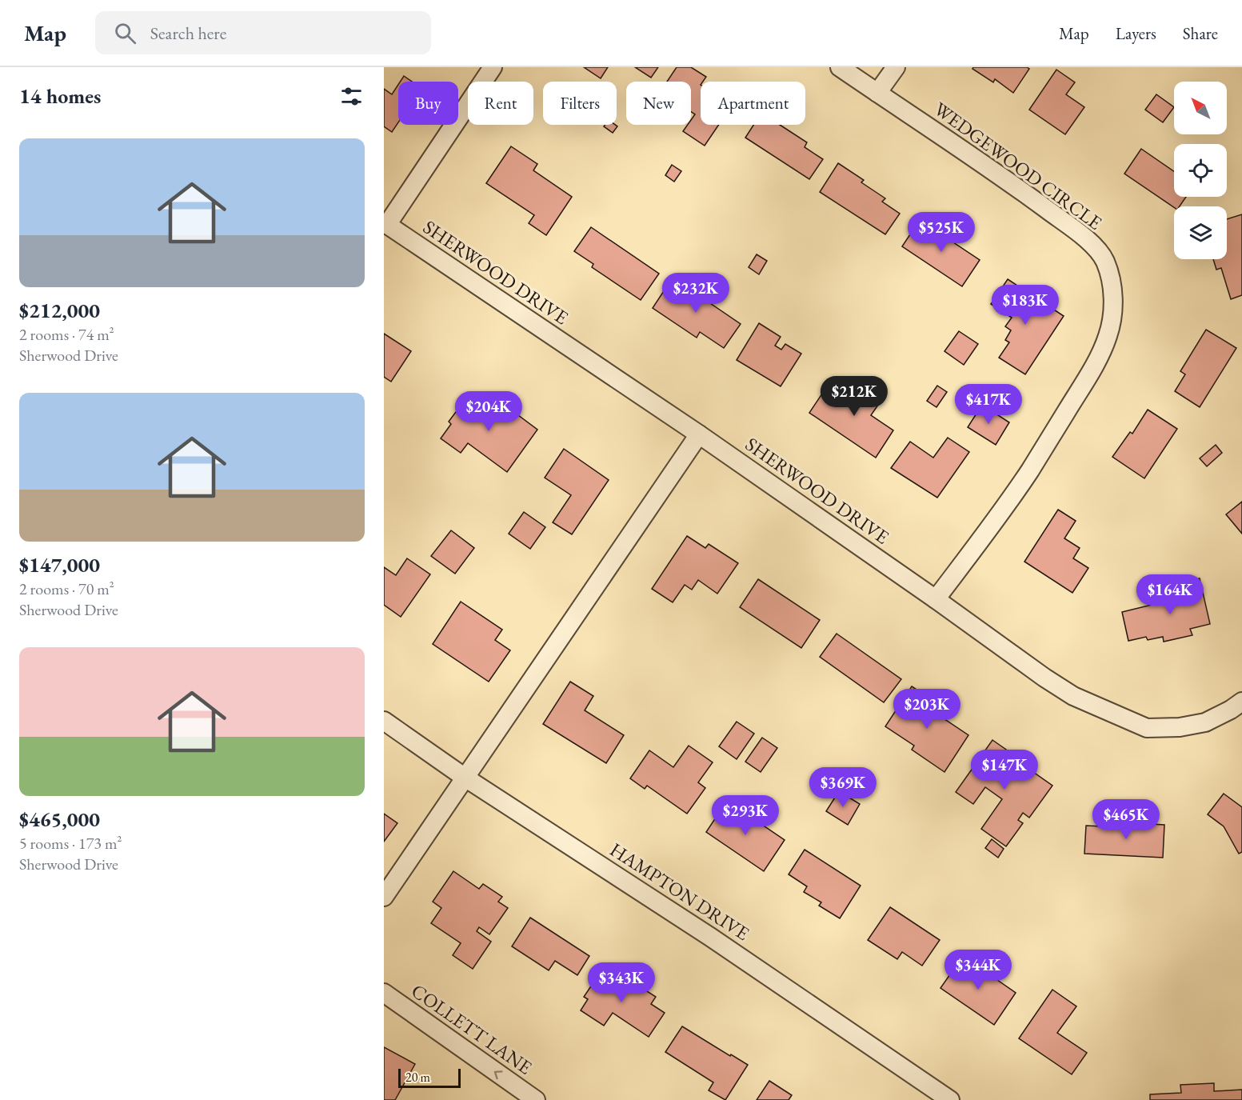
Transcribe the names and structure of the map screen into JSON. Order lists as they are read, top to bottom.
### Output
{
  "streets": {
    "street": [
      "WEDGEWOOD CIRCLE",
      "SHERWOOD DRIVE",
      "HAMPTON DRIVE",
      "COLLETT LANE"
    ]
  },
  "crossings": [
    ["WEDGEWOOD CIRCLE", "SHERWOOD DRIVE"]
  ],
  "one_way": ["COLLETT LANE"],
  "scale_bar": "20 m",
  "north": "top left",
  "page": {
    "header": "Map",
    "search": "Search here",
    "nav": ["Map", "Layers", "Share"],
    "heading": "14 homes",
    "chip": [
      "Buy",
      "Rent",
      "Filters",
      "New",
      "Apartment"
    ],
    "list": [
      {
        "name": "$212,000",
        "note": "2 rooms · 74 m² · Sherwood Drive"
      },
      {
        "name": "$147,000",
        "note": "2 rooms · 70 m² · Sherwood Drive"
      },
      {
        "name": "$465,000",
        "note": "5 rooms · 173 m² · Sherwood Drive"
      }
    ],
    "price": [
      "$525K",
      "$232K",
      "$183K",
      "$212K",
      "$417K",
      "$204K",
      "$164K",
      "$203K",
      "$147K",
      "$369K",
      "$293K",
      "$465K",
      "$344K",
      "$343K"
    ],
    "scale": "20 m"
  }
}
